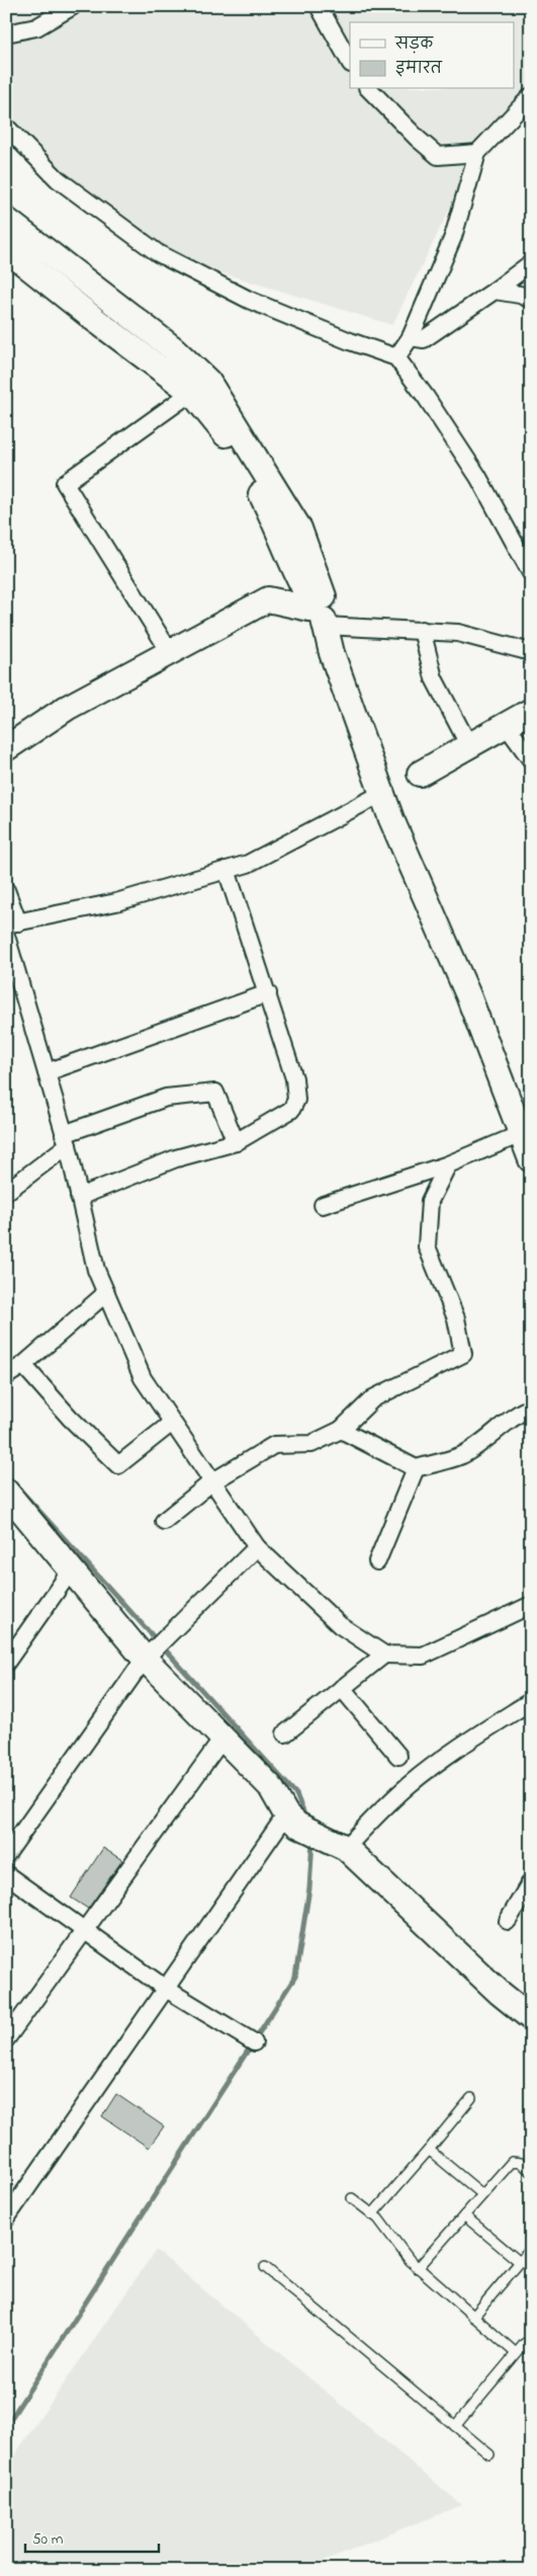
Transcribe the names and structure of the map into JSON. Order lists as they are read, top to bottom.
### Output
{
  "legend": ["सड़क", "इमारत"],
  "scale_bar": "50 m"
}
